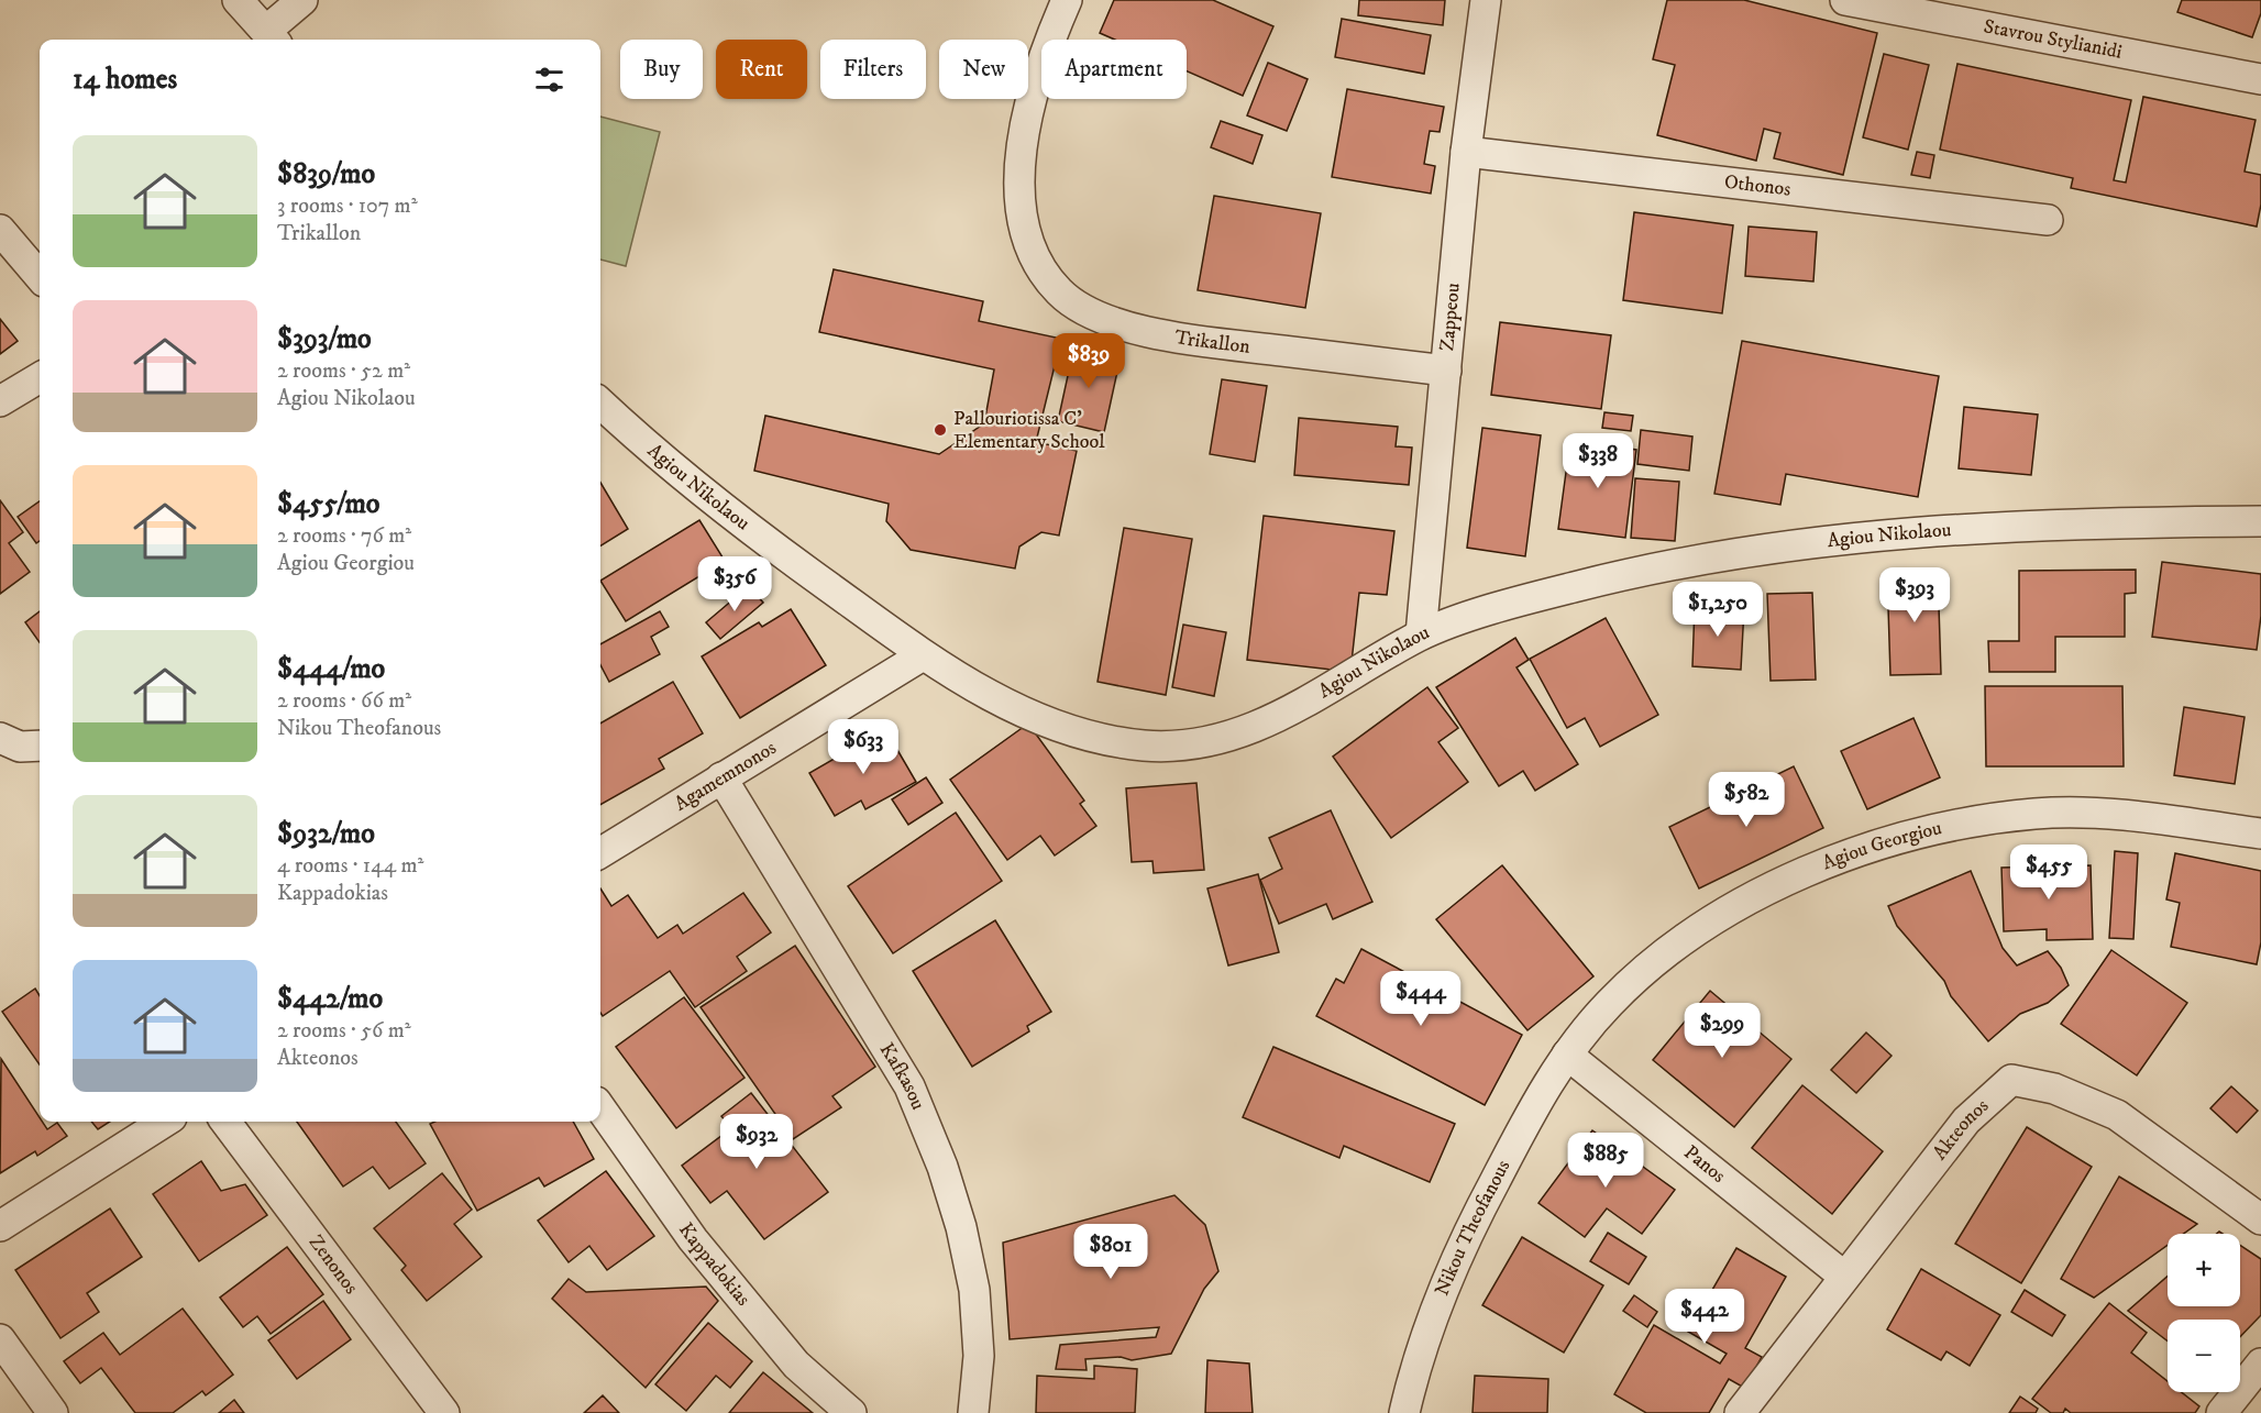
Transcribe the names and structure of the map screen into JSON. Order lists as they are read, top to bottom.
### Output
{
  "streets": {
    "street": [
      "Stavrou Stylianidi",
      "Othonos",
      "Zappeou",
      "Trikallon",
      "Agiou Nikolaou",
      "Agamemnonos",
      "Agiou Georgiou",
      "Kafkasou",
      "Akteonos",
      "Panos",
      "Nikou Theofanous",
      "Kappadokias",
      "Zenonos"
    ]
  },
  "crossings": [
    ["Othonos", "Zappeou"],
    ["Zappeou", "Trikallon"],
    ["Zappeou", "Agiou Nikolaou"],
    ["Agiou Nikolaou", "Agamemnonos"],
    ["Agamemnonos", "Kafkasou"],
    ["Agiou Georgiou", "Panos"],
    ["Agiou Georgiou", "Nikou Theofanous"],
    ["Akteonos", "Panos"],
    ["Panos", "Nikou Theofanous"]
  ],
  "places": ["Pallouriotissa C' Elementary School"],
  "page": {
    "chip": [
      "Buy",
      "Rent",
      "Filters",
      "New",
      "Apartment"
    ],
    "heading": "14 homes",
    "list": [
      {
        "name": "$839/mo",
        "note": "3 rooms · 107 m² · Trikallon"
      },
      {
        "name": "$393/mo",
        "note": "2 rooms · 52 m² · Agiou Nikolaou"
      },
      {
        "name": "$455/mo",
        "note": "2 rooms · 76 m² · Agiou Georgiou"
      },
      {
        "name": "$444/mo",
        "note": "2 rooms · 66 m² · Nikou Theofanous"
      },
      {
        "name": "$932/mo",
        "note": "4 rooms · 144 m² · Kappadokias"
      },
      {
        "name": "$442/mo",
        "note": "2 rooms · 56 m² · Akteonos"
      }
    ],
    "price": [
      "$839",
      "$338",
      "$356",
      "$393",
      "$1,250",
      "$633",
      "$582",
      "$455",
      "$444",
      "$299",
      "$932",
      "$885",
      "$801",
      "$442"
    ],
    "map_buttons": ["+", "−"]
  }
}
